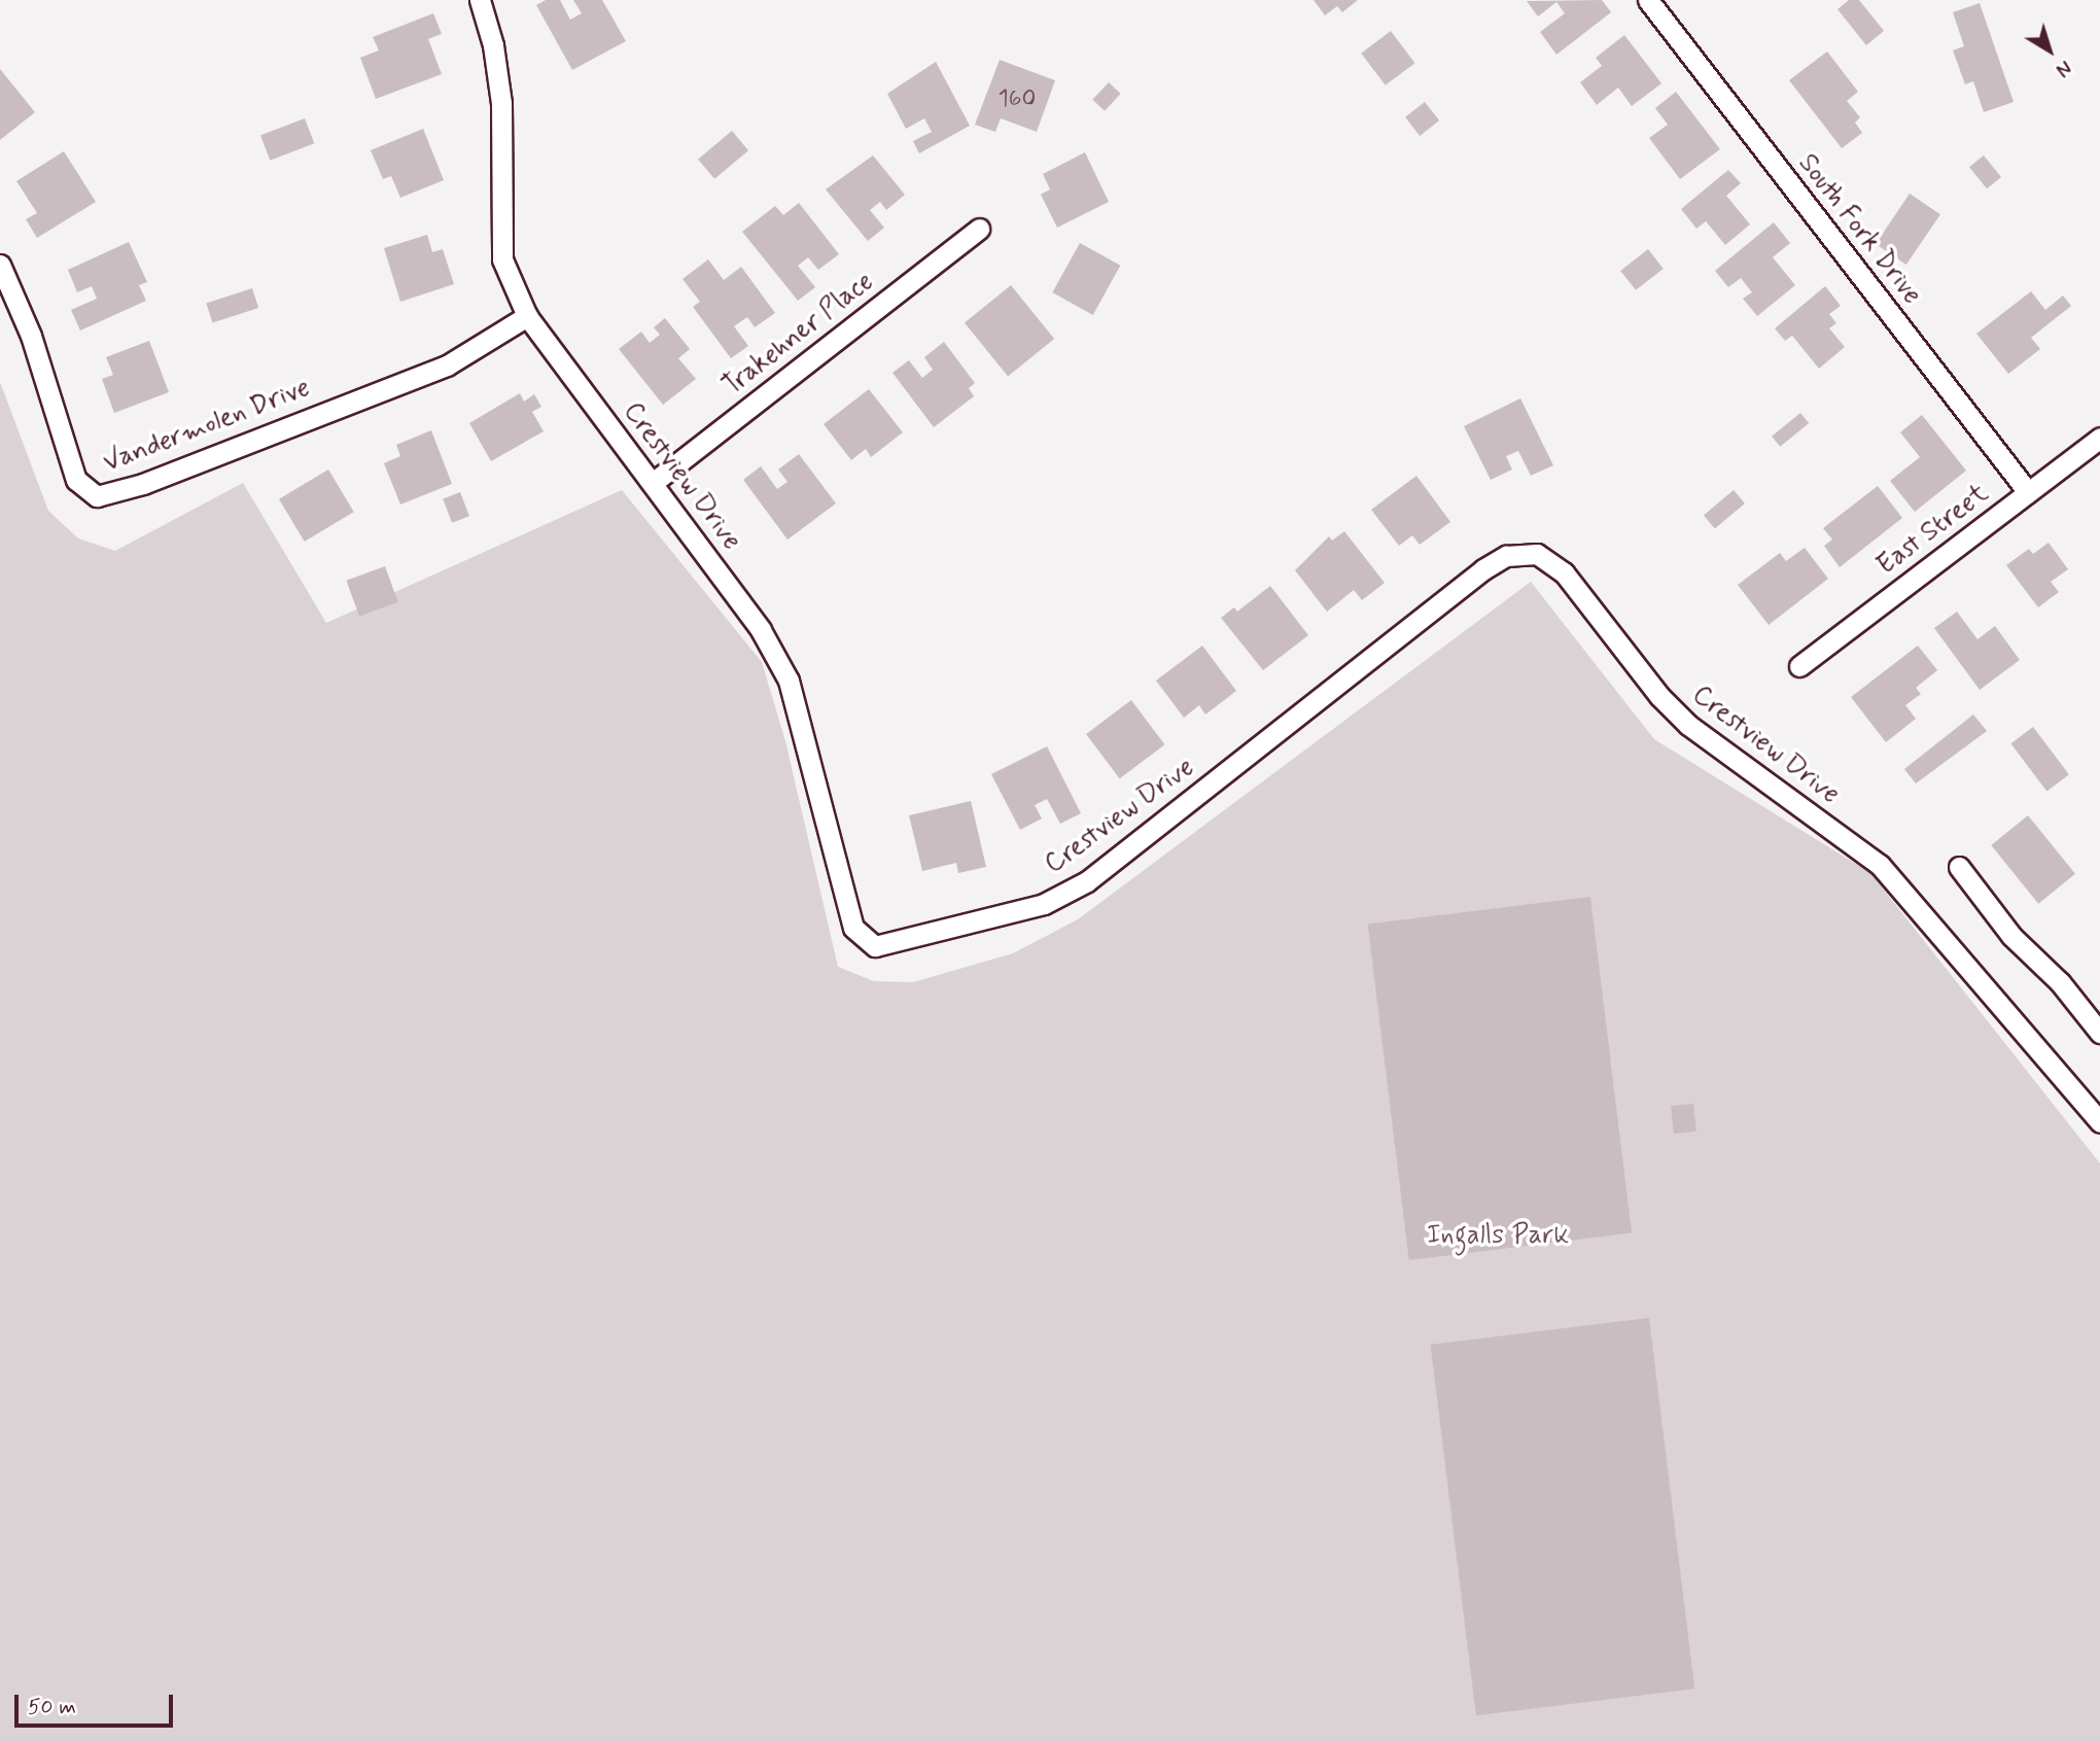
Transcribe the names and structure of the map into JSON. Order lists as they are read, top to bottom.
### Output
{
  "streets": {
    "street": [
      "South Fork Drive",
      "Trakehner Place",
      "Vandermolen Drive",
      "Crestview Drive",
      "East Street"
    ]
  },
  "crossings": [
    ["South Fork Drive", "East Street"],
    ["Trakehner Place", "Crestview Drive"],
    ["Vandermolen Drive", "Crestview Drive"]
  ],
  "parks": ["Ingalls Park"],
  "house_numbers": ["160"],
  "scale_bar": "50 m",
  "north": "bottom right"
}
